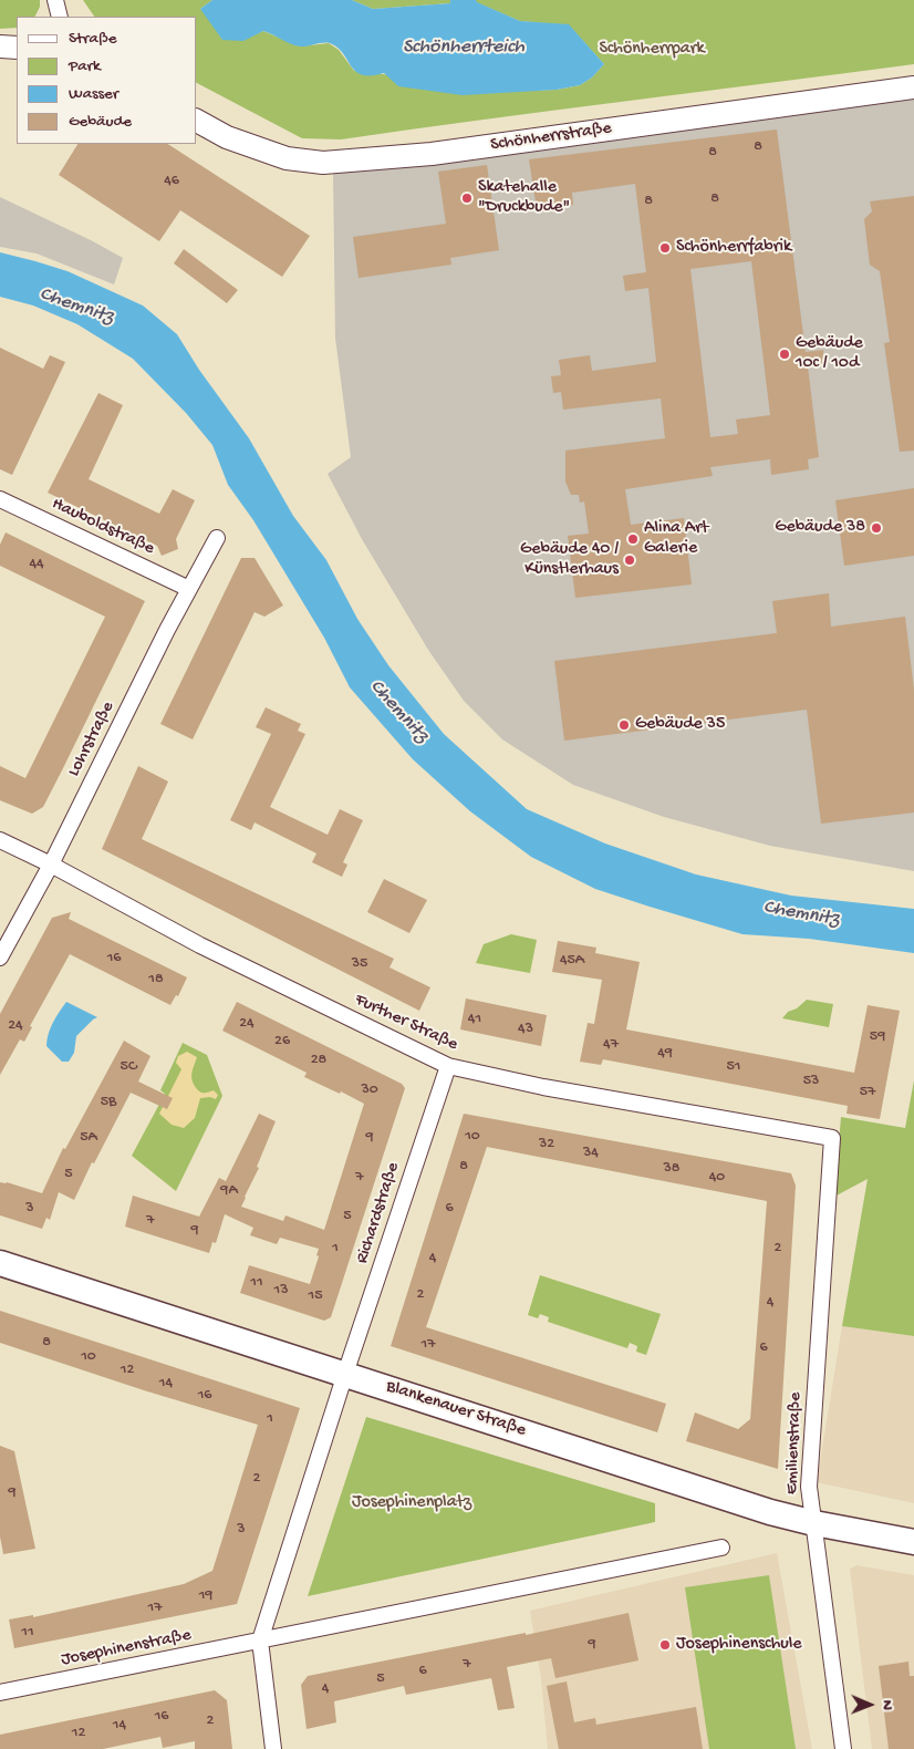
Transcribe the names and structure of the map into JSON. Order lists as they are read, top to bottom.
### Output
{
  "streets": {
    "main road": ["Schönherrstraße", "Blankenauer Straße"],
    "street": [
      "Hauboldstraße",
      "Lohrstraße",
      "Further Straße",
      "Richardstraße",
      "Emilienstraße",
      "Josephinenstraße"
    ]
  },
  "crossings": [
    ["Hauboldstraße", "Lohrstraße"],
    ["Lohrstraße", "Further Straße"],
    ["Further Straße", "Richardstraße"],
    ["Further Straße", "Emilienstraße"],
    ["Richardstraße", "Blankenauer Straße"],
    ["Blankenauer Straße", "Emilienstraße"]
  ],
  "water": ["Schönherrteich", "Chemnitz"],
  "parks": ["Schönherrpark", "Josephinenplatz"],
  "places": [
    "Skatehalle \"Druckbude\"",
    "Schönherrfabrik",
    "Gebäude 10c / 10d",
    "Gebäude 38",
    "Alina Art Galerie",
    "Gebäude 40 / Künstlerhaus",
    "Gebäude 35",
    "Josephinenschule"
  ],
  "house_numbers": [
    "8",
    "8",
    "46",
    "8",
    "8",
    "44",
    "16",
    "45A",
    "35",
    "18",
    "41",
    "24",
    "24",
    "43",
    "59",
    "26",
    "47",
    "49",
    "28",
    "5C",
    "51",
    "53",
    "30",
    "57",
    "5B",
    "10",
    "5A",
    "9",
    "32",
    "34",
    "8",
    "38",
    "5",
    "7",
    "40",
    "9A",
    "3",
    "6",
    "5",
    "7",
    "9",
    "1",
    "2",
    "4",
    "11",
    "13",
    "2",
    "15",
    "4",
    "8",
    "17",
    "6",
    "10",
    "12",
    "14",
    "16",
    "1",
    "2",
    "9",
    "3",
    "19",
    "17",
    "11",
    "9",
    "7",
    "6",
    "5",
    "4",
    "16",
    "2",
    "14",
    "12"
  ],
  "legend": [
    "Straße",
    "Park",
    "Wasser",
    "Gebäude"
  ],
  "north": "right"
}
